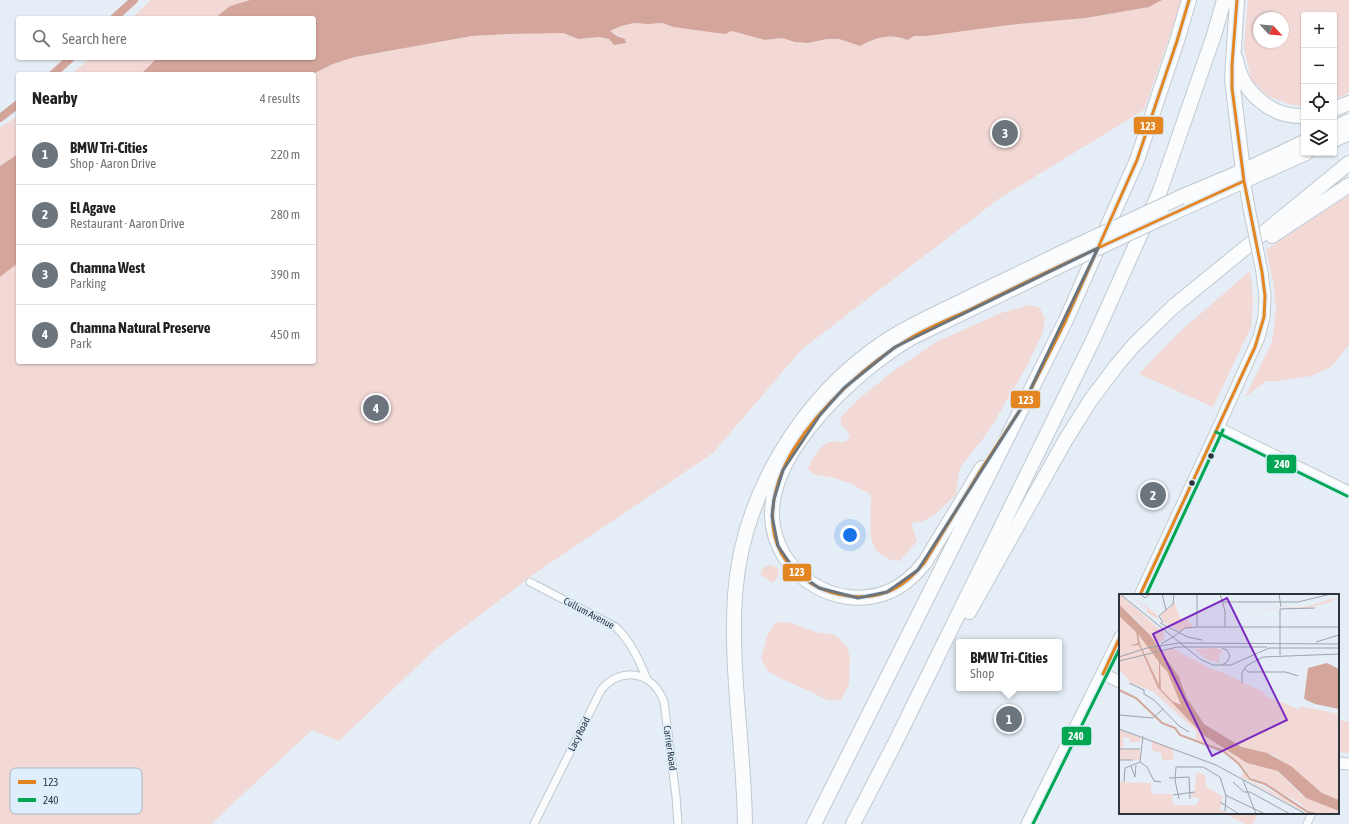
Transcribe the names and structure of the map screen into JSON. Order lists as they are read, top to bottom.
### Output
{
  "streets": {
    "street": ["Cullum Avenue", "Lacy Road", "Carrier Road"]
  },
  "crossings": [
    ["Cullum Avenue", "Lacy Road"],
    ["Cullum Avenue", "Carrier Road"],
    ["Lacy Road", "Carrier Road"]
  ],
  "lines": ["transit line 123", "transit line 240"],
  "legend": ["123", "240"],
  "north": "bottom right",
  "page": {
    "map_buttons": ["+", "−"],
    "search": "Search here",
    "heading": ["Nearby", "4 results"],
    "pins": [
      "3",
      "4",
      "2",
      "1"
    ],
    "list": [
      {
        "mark": "1",
        "name": "BMW Tri-Cities",
        "note": "Shop · Aaron Drive",
        "value": "220 m"
      },
      {
        "mark": "2",
        "name": "El Agave",
        "note": "Restaurant · Aaron Drive",
        "value": "280 m"
      },
      {
        "mark": "3",
        "name": "Chamna West",
        "note": "Parking",
        "value": "390 m"
      },
      {
        "mark": "4",
        "name": "Chamna Natural Preserve",
        "note": "Park",
        "value": "450 m"
      }
    ],
    "popup": ["BMW Tri-Cities", "Shop"]
  }
}
